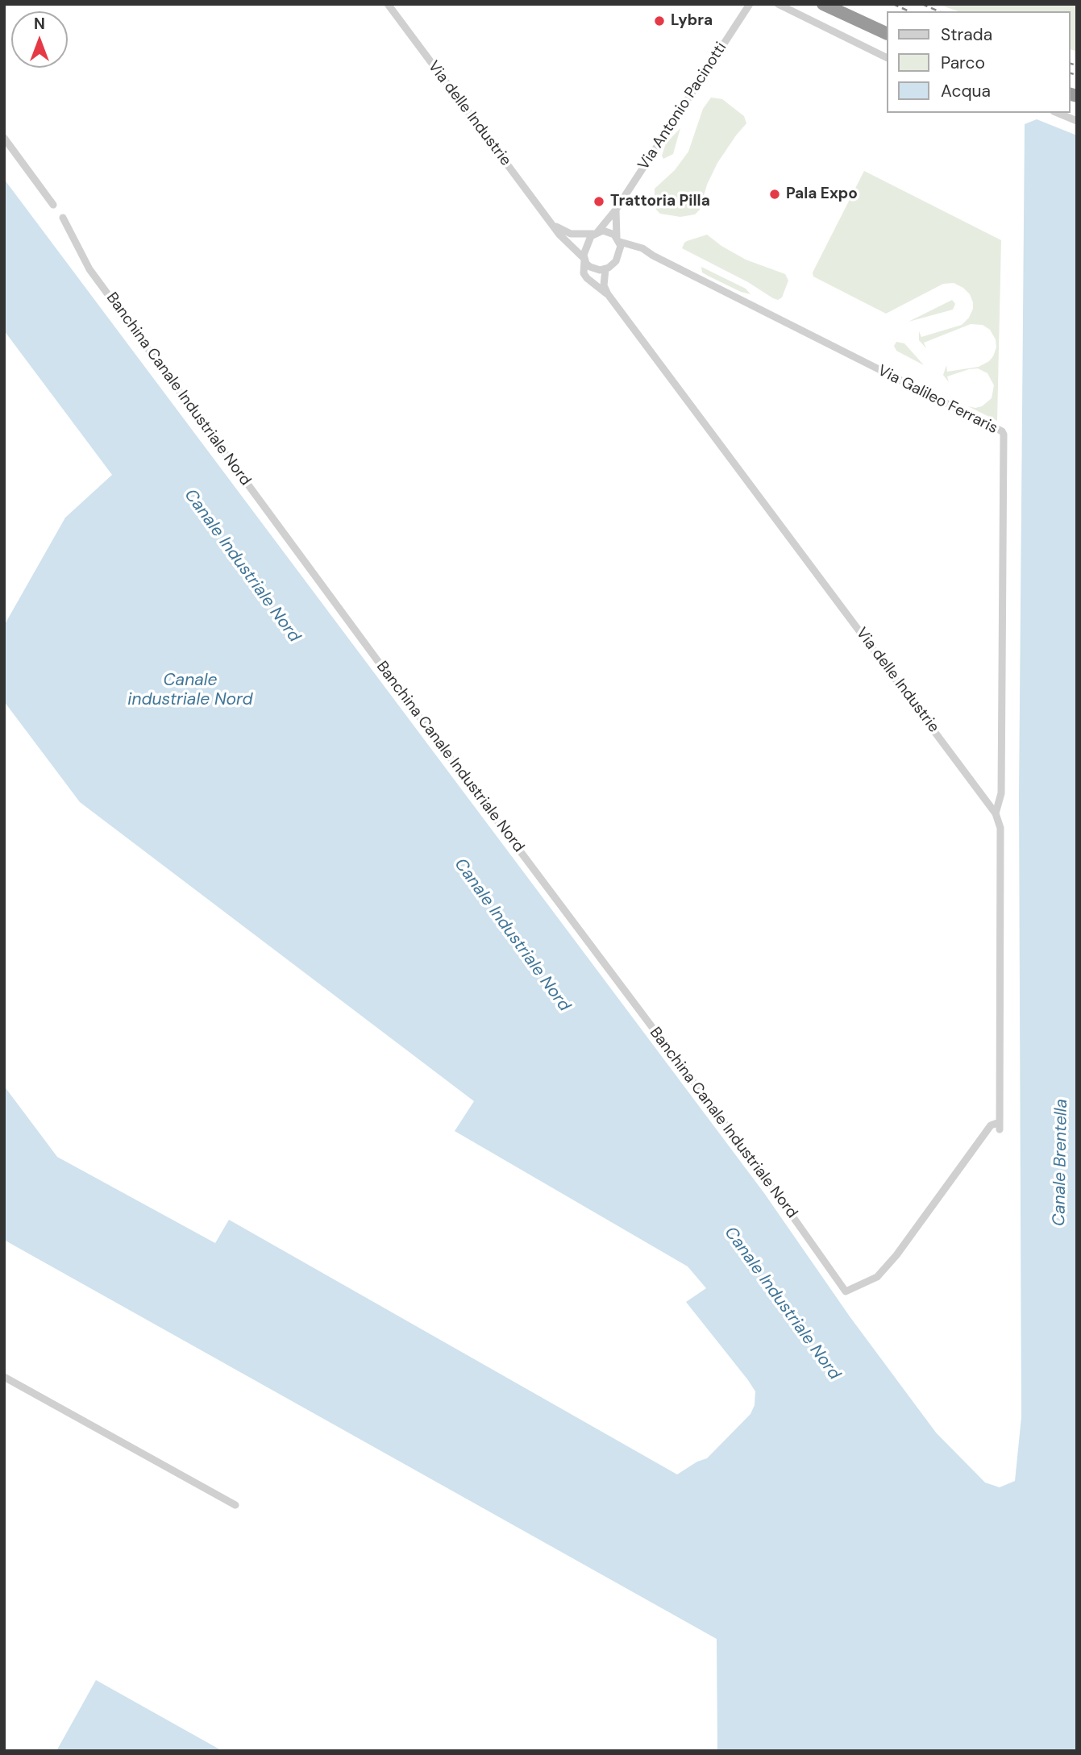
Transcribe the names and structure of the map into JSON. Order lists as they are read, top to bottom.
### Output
{
  "streets": {
    "street": [
      "Via Antonio Pacinotti",
      "Via delle Industrie",
      "Banchina Canale Industriale Nord",
      "Via Galileo Ferraris"
    ]
  },
  "crossings": [
    ["Via Antonio Pacinotti", "Via delle Industrie"],
    ["Via Antonio Pacinotti", "Via Galileo Ferraris"],
    ["Via delle Industrie", "Banchina Canale Industriale Nord"],
    ["Via delle Industrie", "Via Galileo Ferraris"]
  ],
  "water": ["Canale Industriale Nord", "Canale industriale Nord", "Canale Brentella"],
  "places": ["Lybra", "Pala Expo", "Trattoria Pilla"],
  "legend": ["Strada", "Parco", "Acqua"],
  "north": "top"
}
